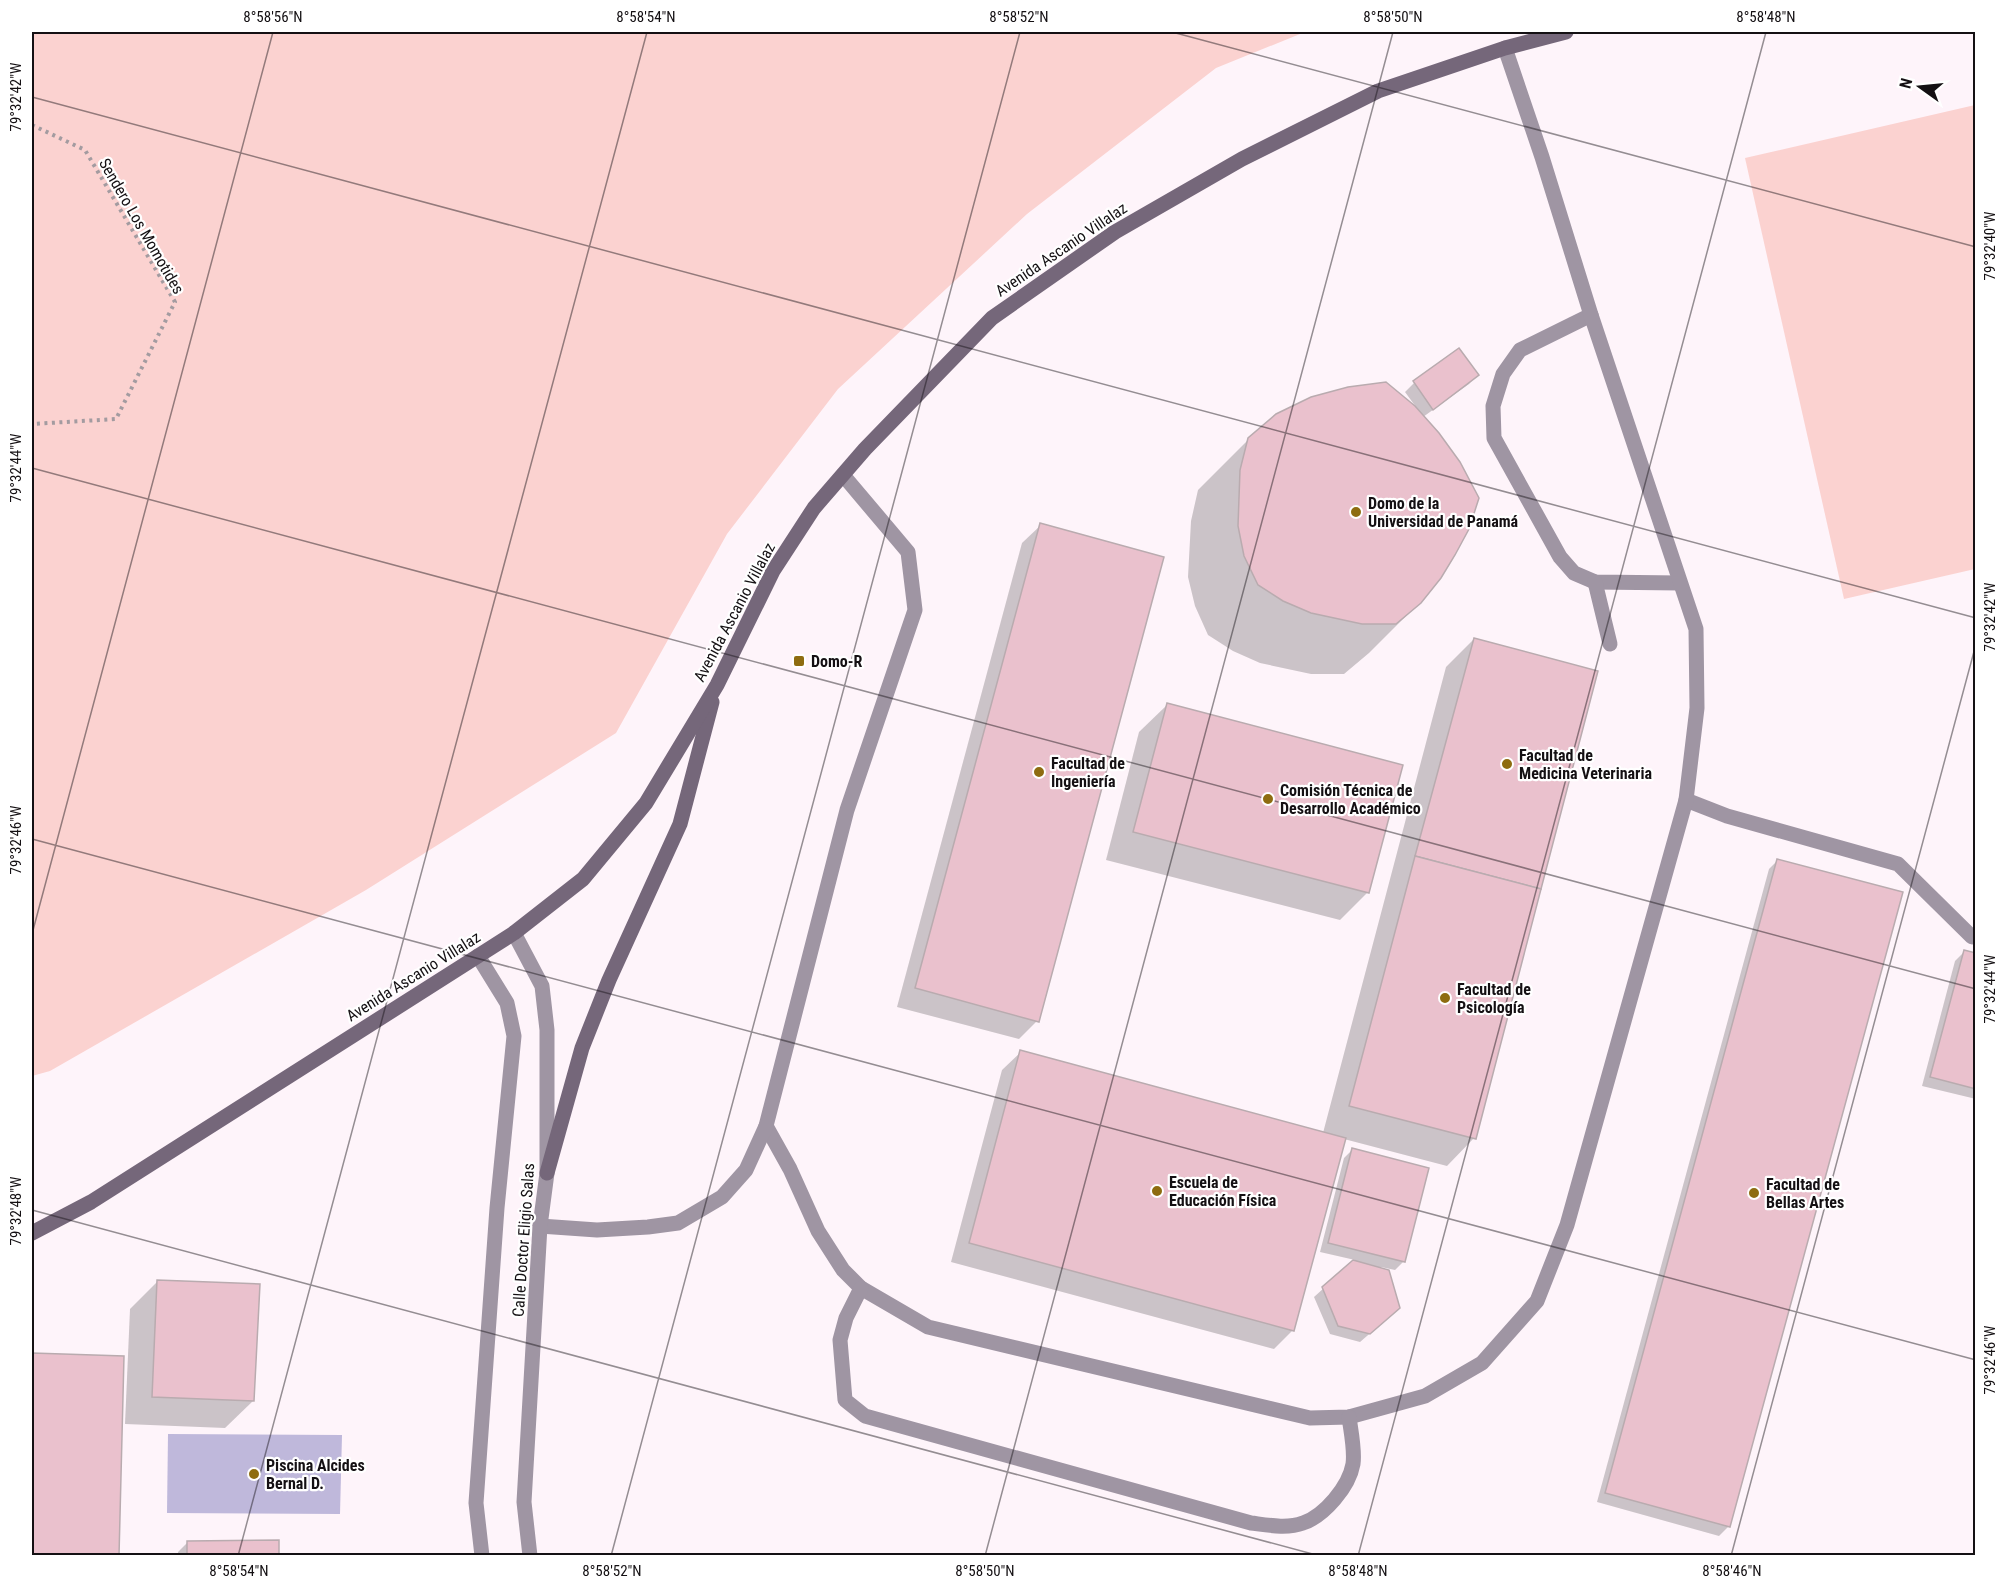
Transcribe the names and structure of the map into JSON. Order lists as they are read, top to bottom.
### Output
{
  "streets": {
    "main road": ["Avenida Ascanio Villalaz"],
    "street": ["Calle Doctor Eligio Salas"],
    "path": ["Sendero Los Momotides"]
  },
  "crossings": [
    ["Avenida Ascanio Villalaz", "Calle Doctor Eligio Salas"]
  ],
  "places": {
    "other": [
      "Domo de la Universidad de Panamá",
      "Facultad de Medicina Veterinaria",
      "Facultad de Ingeniería",
      "Comisión Técnica de Desarrollo Académico",
      "Facultad de Psicología",
      "Escuela de Educación Física",
      "Facultad de Bellas Artes",
      "Piscina Alcides Bernal D."
    ],
    "transit": ["Domo-R"]
  },
  "north": "left",
  "coordinates": [
    "8°58'56\"N",
    "8°58'54\"N",
    "8°58'52\"N",
    "8°58'50\"N",
    "8°58'48\"N",
    "79°32'42\"W",
    "79°32'40\"W",
    "79°32'44\"W",
    "79°32'46\"W",
    "79°32'48\"W",
    "8°58'46\"N"
  ]
}
